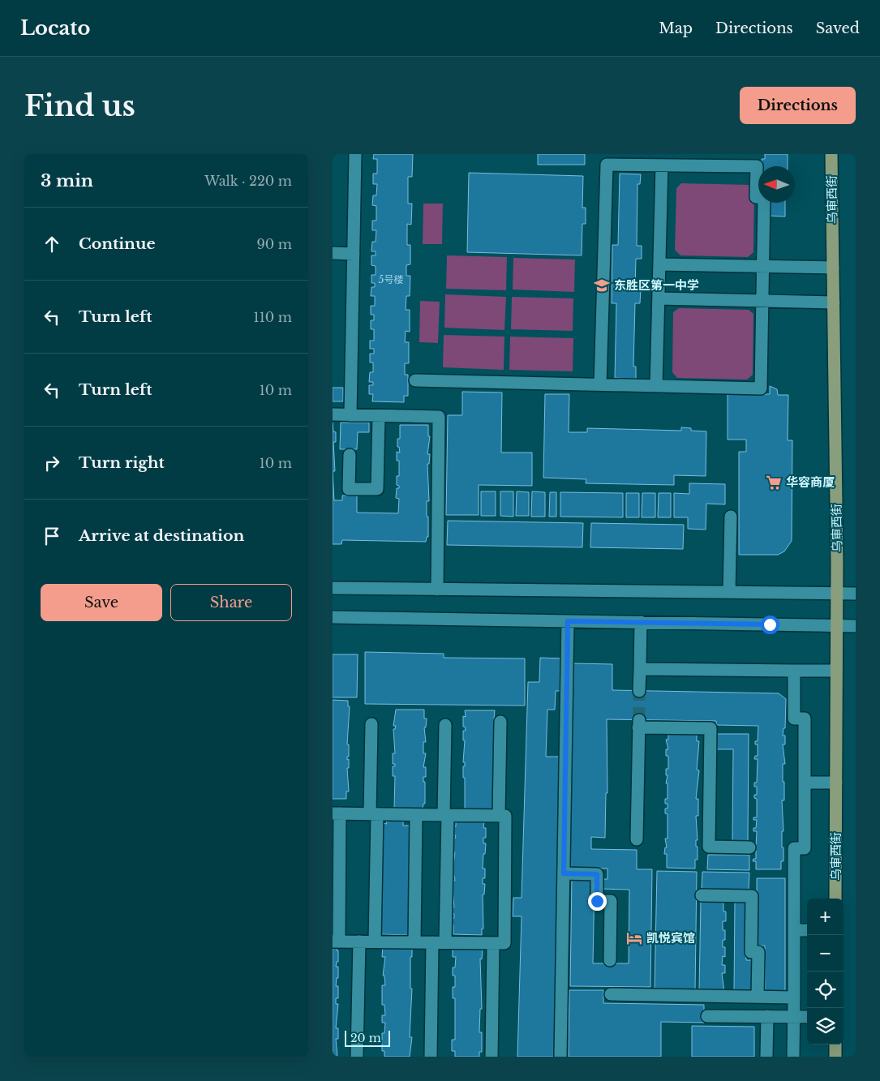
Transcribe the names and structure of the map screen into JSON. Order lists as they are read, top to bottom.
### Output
{
  "streets": {
    "main road": ["乌审西街"]
  },
  "places": {
    "school or university": ["东胜区第一中学"],
    "supermarket": ["华容商厦"],
    "hotel": ["凯悦宾馆"]
  },
  "house_numbers": ["5号楼"],
  "scale_bar": "20 m",
  "north": "left",
  "page": {
    "header": "Locato",
    "nav": ["Map", "Directions", "Saved"],
    "buttons": [
      "Directions",
      ["Save", "Share"]
    ],
    "title": "Find us",
    "heading": ["3 min", "Walk · 220 m"],
    "list": [
      ["Continue", "90 m"],
      ["Turn left", "110 m"],
      ["Turn left", "10 m"],
      ["Turn right", "10 m"],
      "Arrive at destination"
    ],
    "map_buttons": ["+", "−"],
    "scale": "20 m"
  }
}
